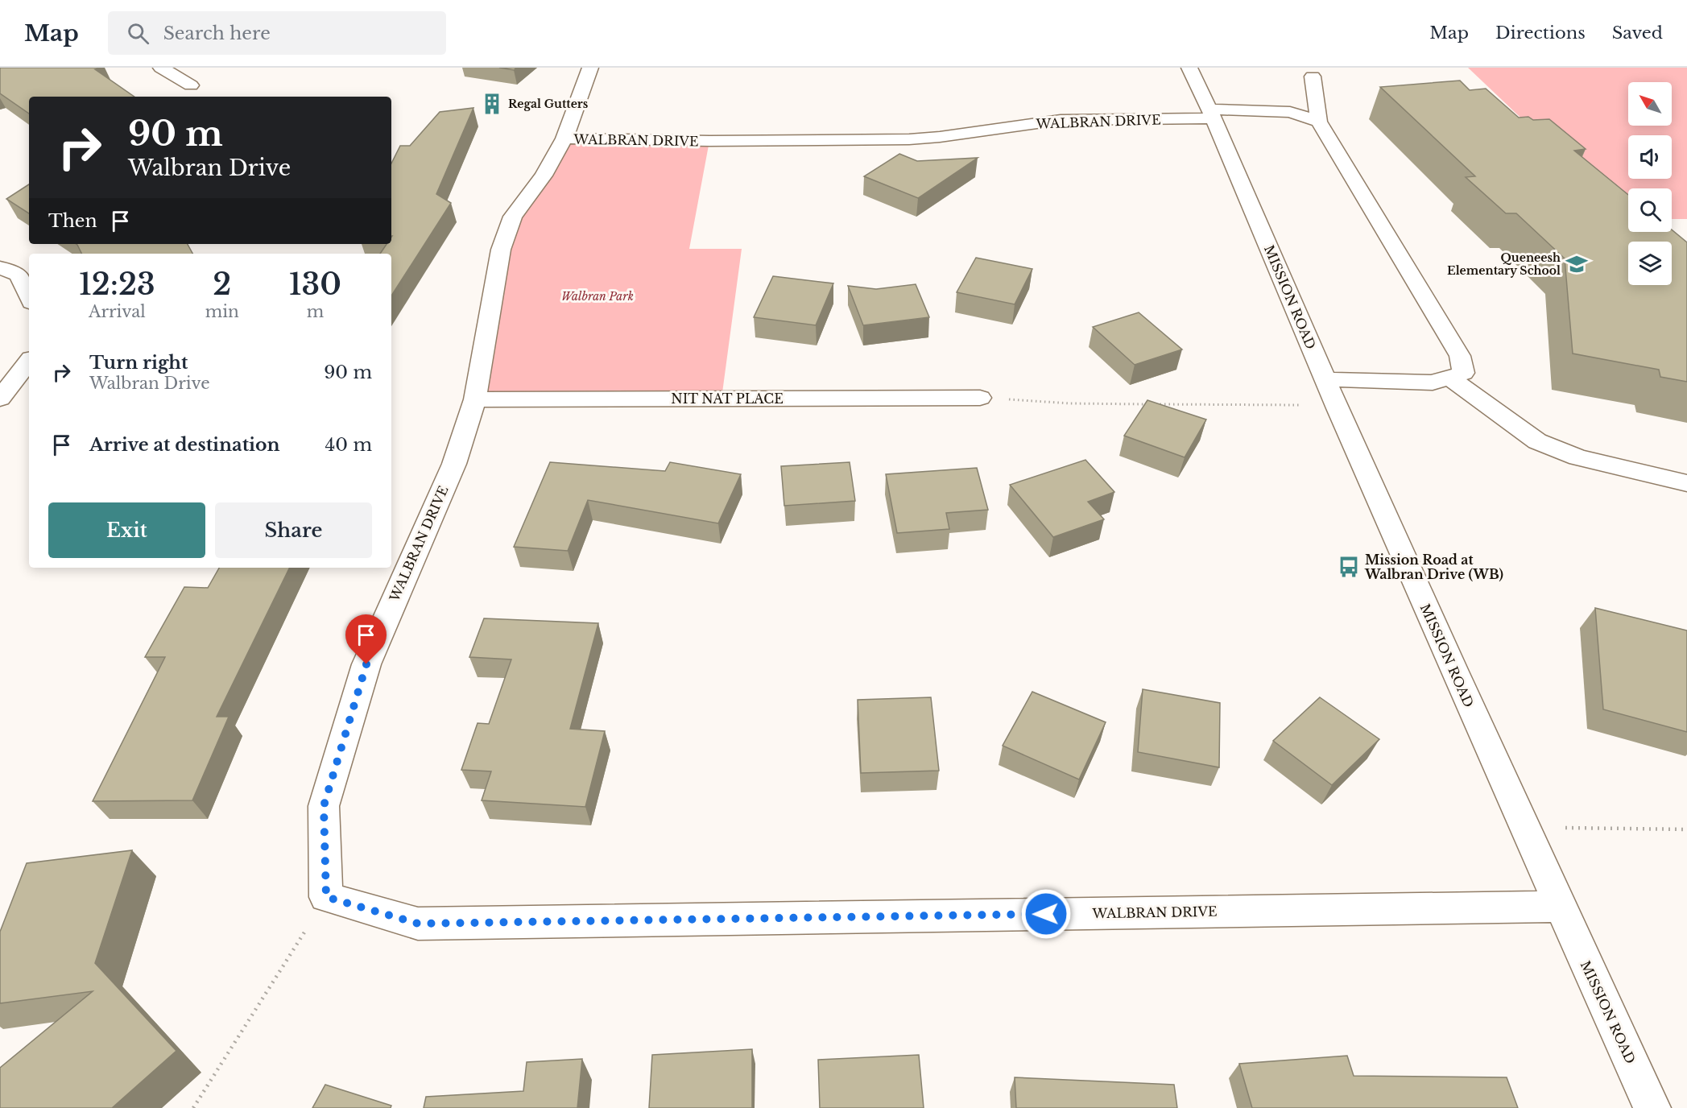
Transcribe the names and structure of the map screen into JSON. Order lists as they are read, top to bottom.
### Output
{
  "streets": {
    "street": ["WALBRAN DRIVE", "MISSION ROAD", "NIT NAT PLACE"]
  },
  "crossings": [
    ["WALBRAN DRIVE", "MISSION ROAD"],
    ["WALBRAN DRIVE", "NIT NAT PLACE"]
  ],
  "parks": ["Walbran Park"],
  "places": {
    "building": ["Regal Gutters"],
    "school or university": ["Queneesh Elementary School"],
    "bus stop": ["Mission Road at Walbran Drive (WB)"]
  },
  "north": "top left",
  "page": {
    "header": "Map",
    "search": "Search here",
    "nav": ["Map", "Directions", "Saved"],
    "turn": ["90 m", "Walbran Drive"],
    "then": "Then",
    "eta": [
      "12:23",
      "Arrival",
      "2",
      "min",
      "130",
      "m"
    ],
    "list": [
      {
        "name": "Turn right",
        "note": "Walbran Drive",
        "value": "90 m"
      },
      {
        "name": "Arrive at destination",
        "value": "40 m"
      }
    ],
    "buttons": ["Exit", "Share"]
  }
}
